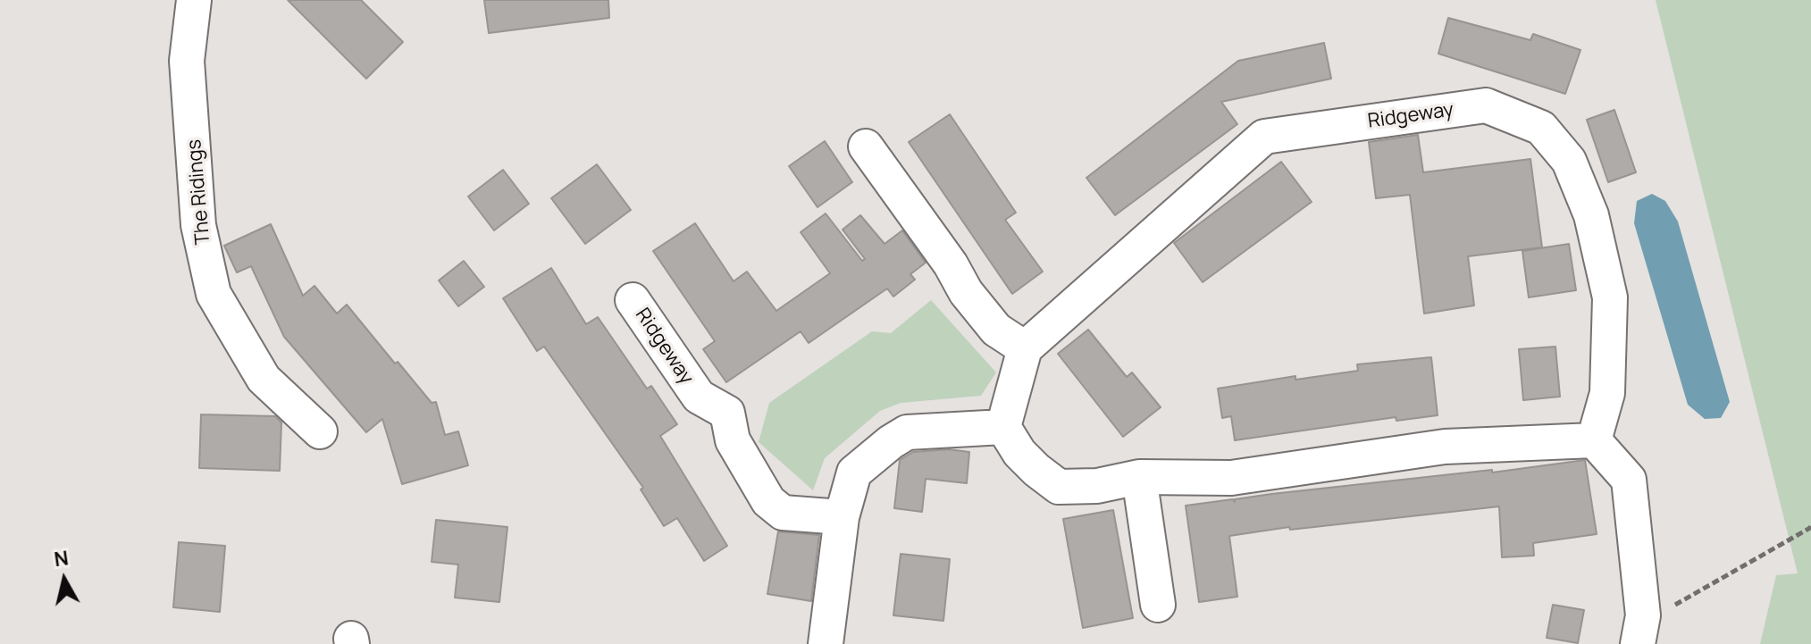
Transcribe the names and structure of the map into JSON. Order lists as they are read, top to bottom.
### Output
{
  "streets": {
    "street": ["Ridgeway", "The Ridings"]
  },
  "north": "top"
}
